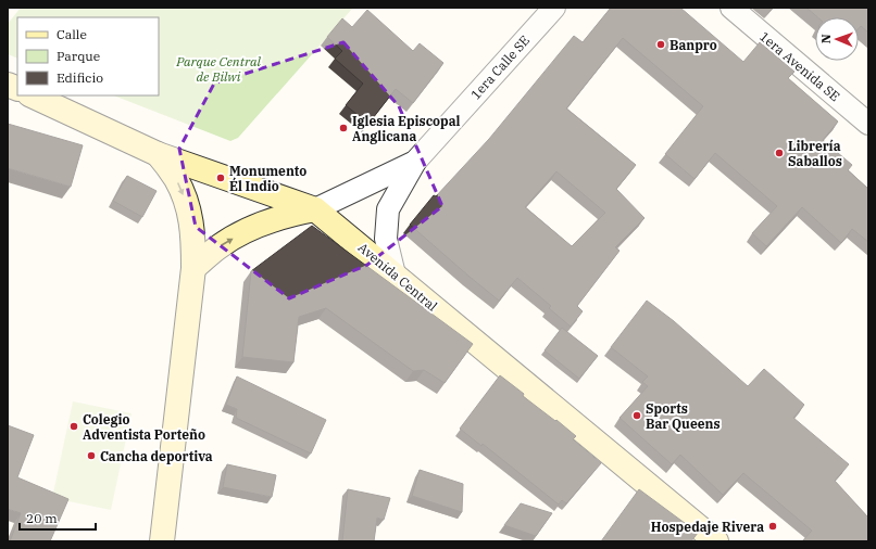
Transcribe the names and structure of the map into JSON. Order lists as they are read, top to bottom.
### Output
{
  "streets": {
    "street": ["1era Avenida SE", "1era Calle SE", "Avenida Central"]
  },
  "crossings": [
    ["1era Calle SE", "Avenida Central"]
  ],
  "parks": ["Parque Central de Bilwi"],
  "places": [
    "Banpro",
    "Iglesia Episcopal Anglicana",
    "Librería Saballos",
    "Monumento Él Indio",
    "Sports Bar Queens",
    "Colegio Adventista Porteño",
    "Cancha deportiva",
    "Hospedaje Rivera"
  ],
  "legend": ["Calle", "Parque", "Edificio"],
  "scale_bar": "20 m",
  "north": "left"
}
